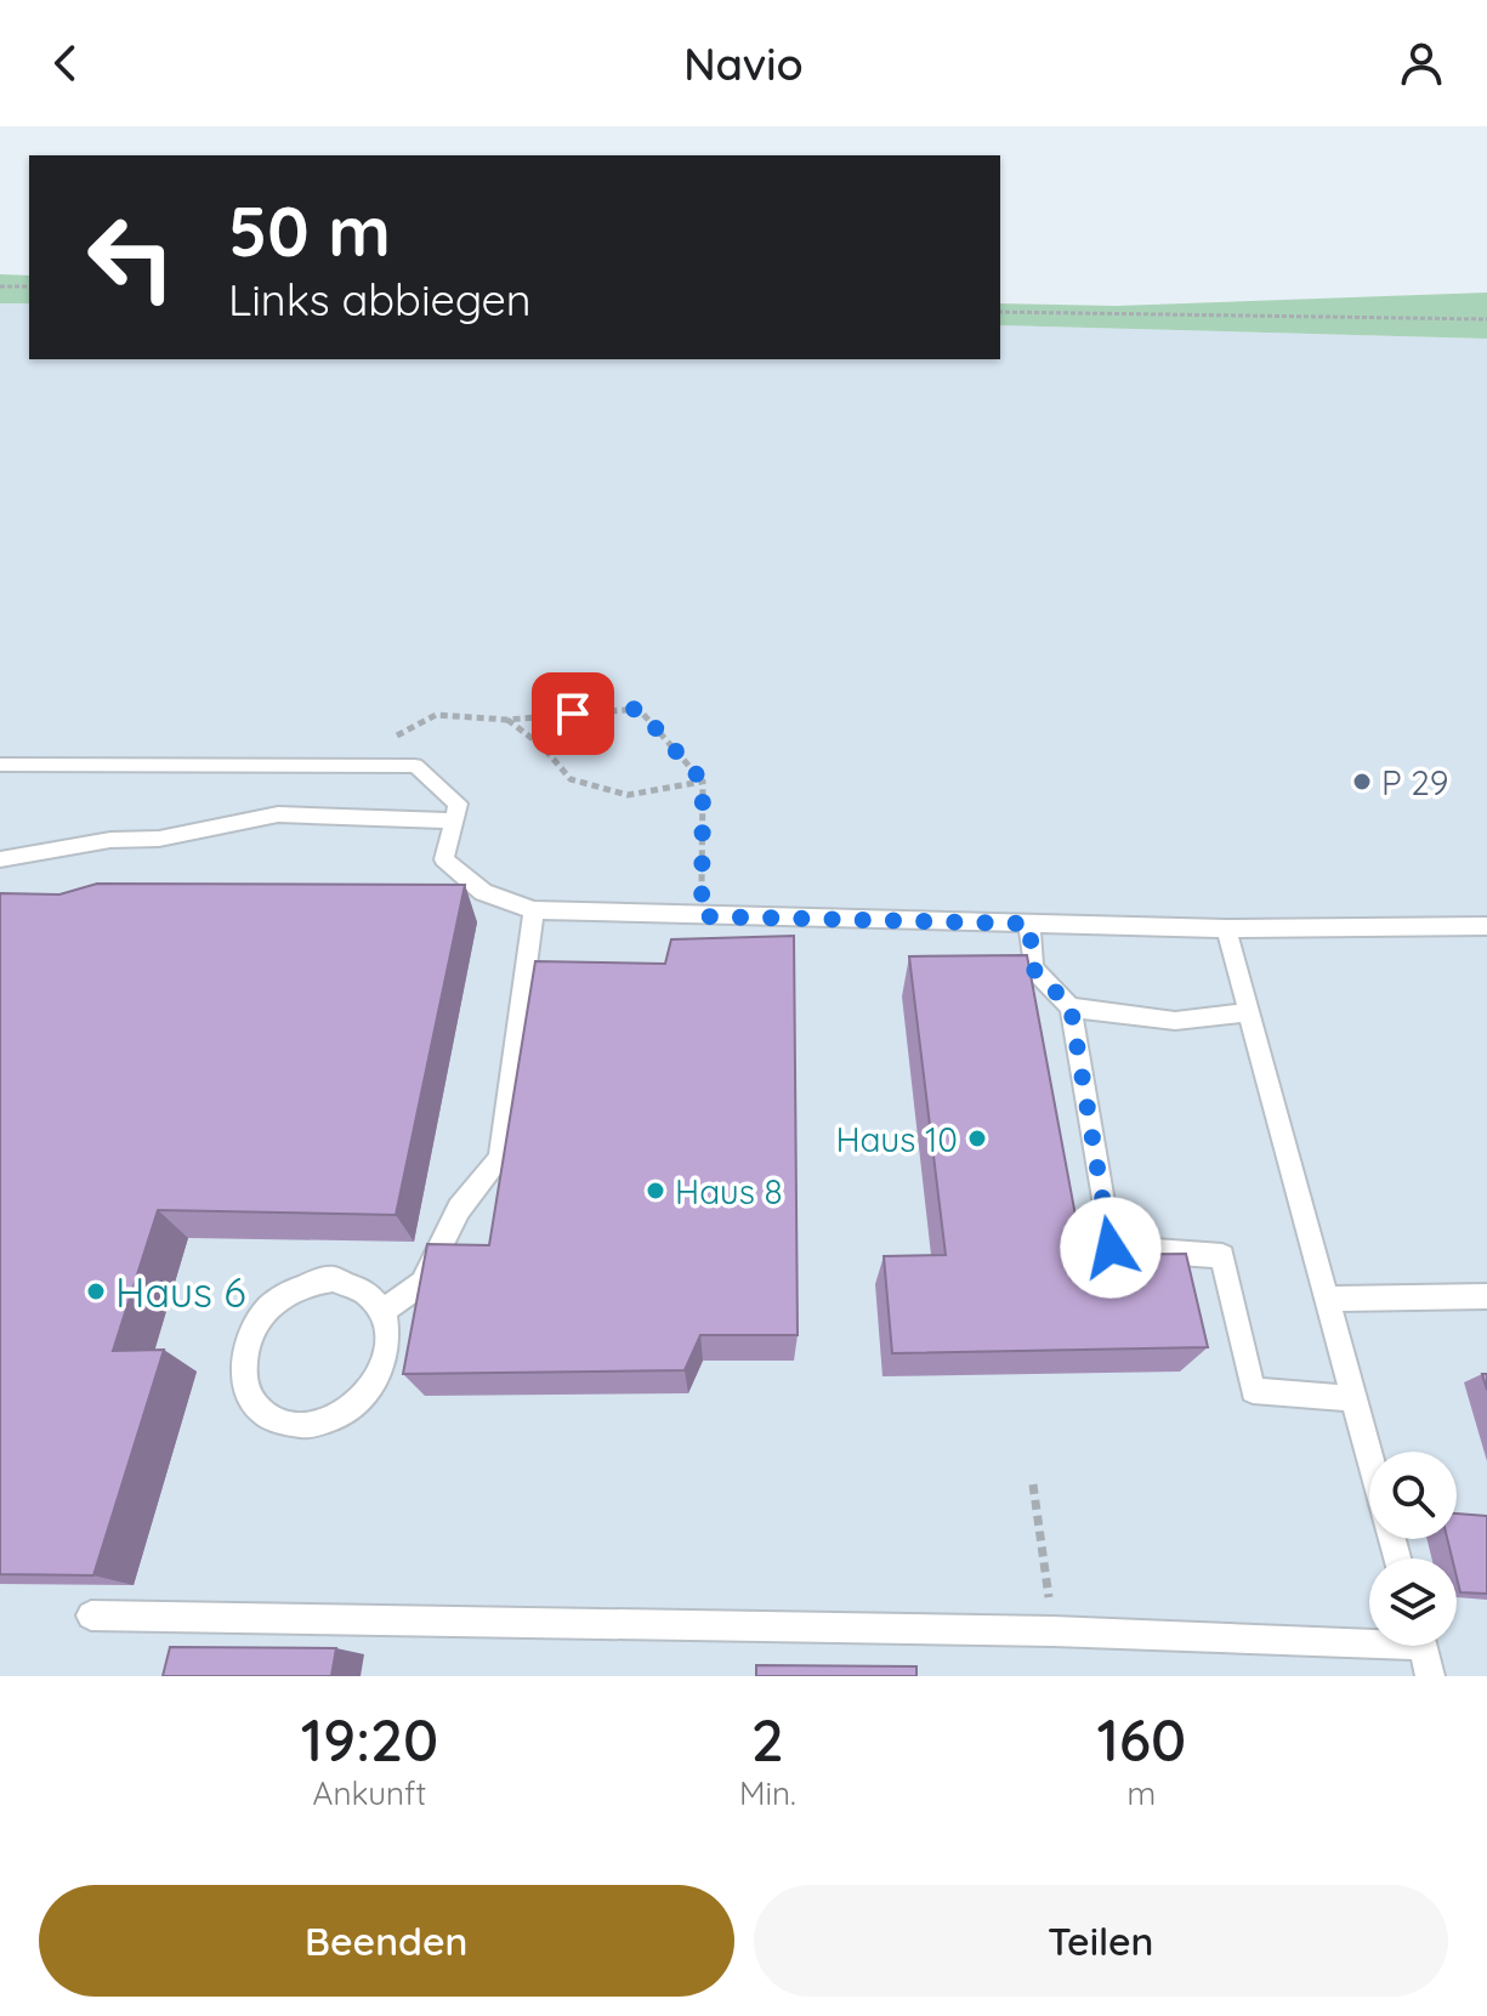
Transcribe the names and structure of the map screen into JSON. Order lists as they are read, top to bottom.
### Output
{
  "places": [
    "P 29",
    "Haus 10",
    "Haus 8",
    "Haus 6"
  ],
  "page": {
    "header": "Navio",
    "turn": ["50 m", "Links abbiegen"],
    "eta": [
      "19:20",
      "Ankunft",
      "2",
      "Min.",
      "160",
      "m"
    ],
    "buttons": ["Beenden", "Teilen"]
  }
}
